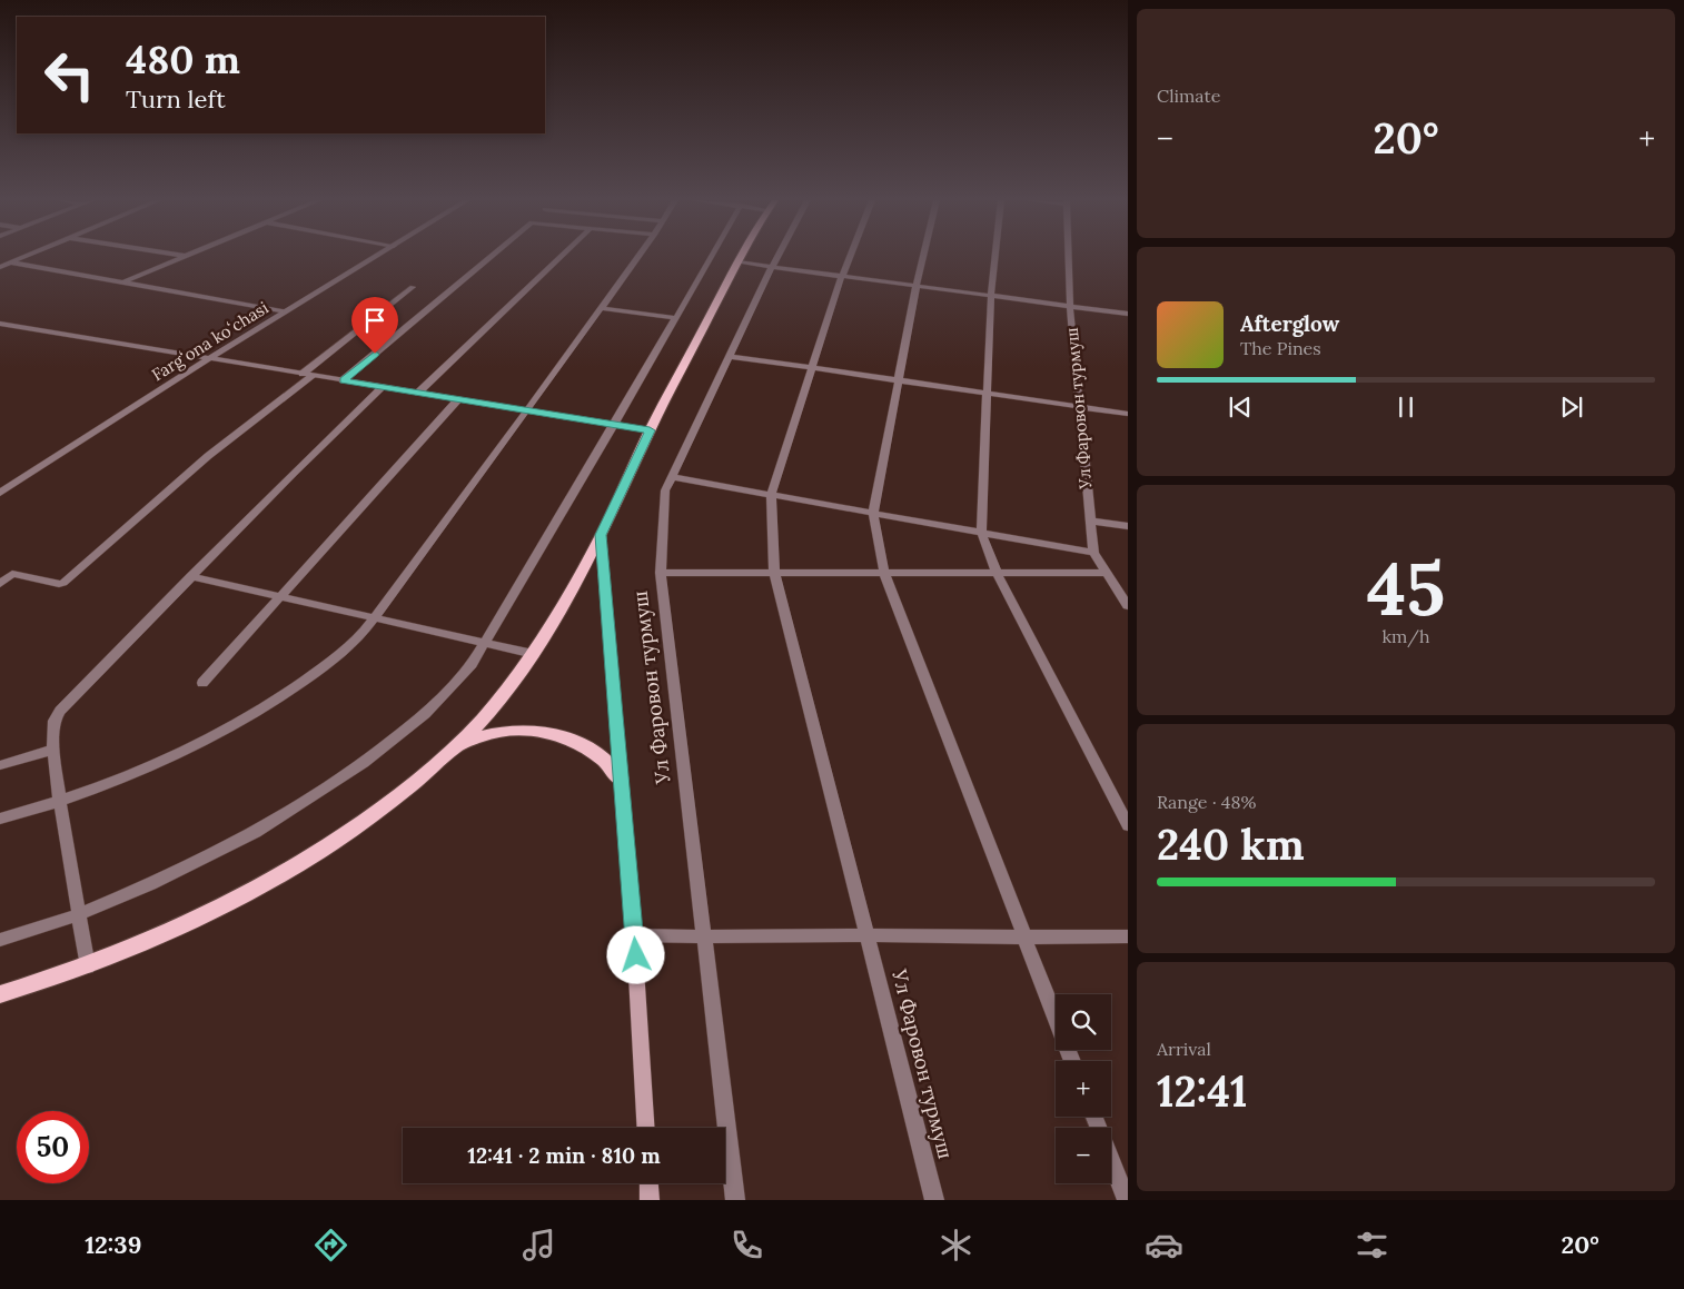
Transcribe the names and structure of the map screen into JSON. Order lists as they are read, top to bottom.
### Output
{
  "streets": {
    "street": ["Fargʻona koʻchasi", "Ул Фаровон турмуш"]
  },
  "page": {
    "tile": [
      "Climate",
      ["45", "km/h"],
      ["Range · 48%", "240 km"],
      ["Arrival", "12:41"]
    ],
    "turn": ["480 m", "Turn left"],
    "heat": ["−", "20°", "+"],
    "song": ["Afterglow", "The Pines"],
    "map_buttons": ["+", "−"],
    "limit": "50",
    "trip": "12:41 · 2 min · 810 m",
    "tabs": ["12:39", "20°"]
  }
}
